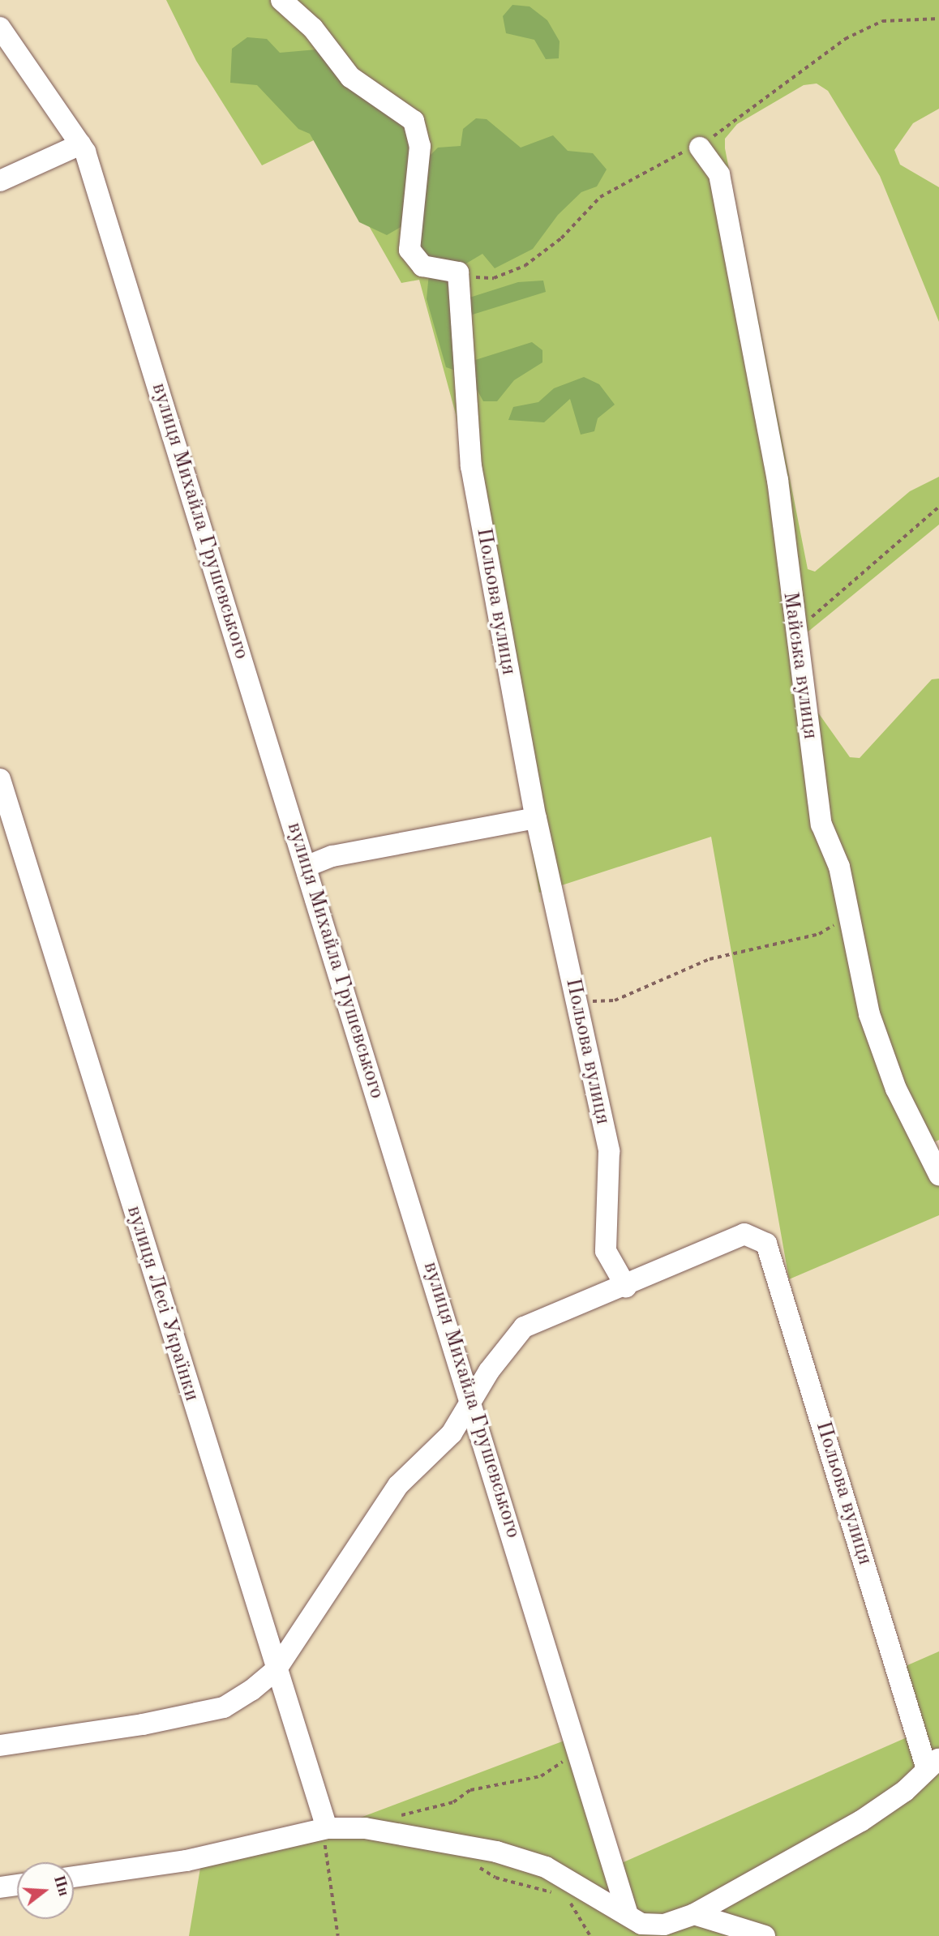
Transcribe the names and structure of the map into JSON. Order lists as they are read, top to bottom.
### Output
{
  "streets": {
    "street": [
      "вулиця Михайла Грушевського",
      "Польова вулиця",
      "Майська вулиця",
      "вулиця Лесі Українки"
    ]
  },
  "north": "right"
}
